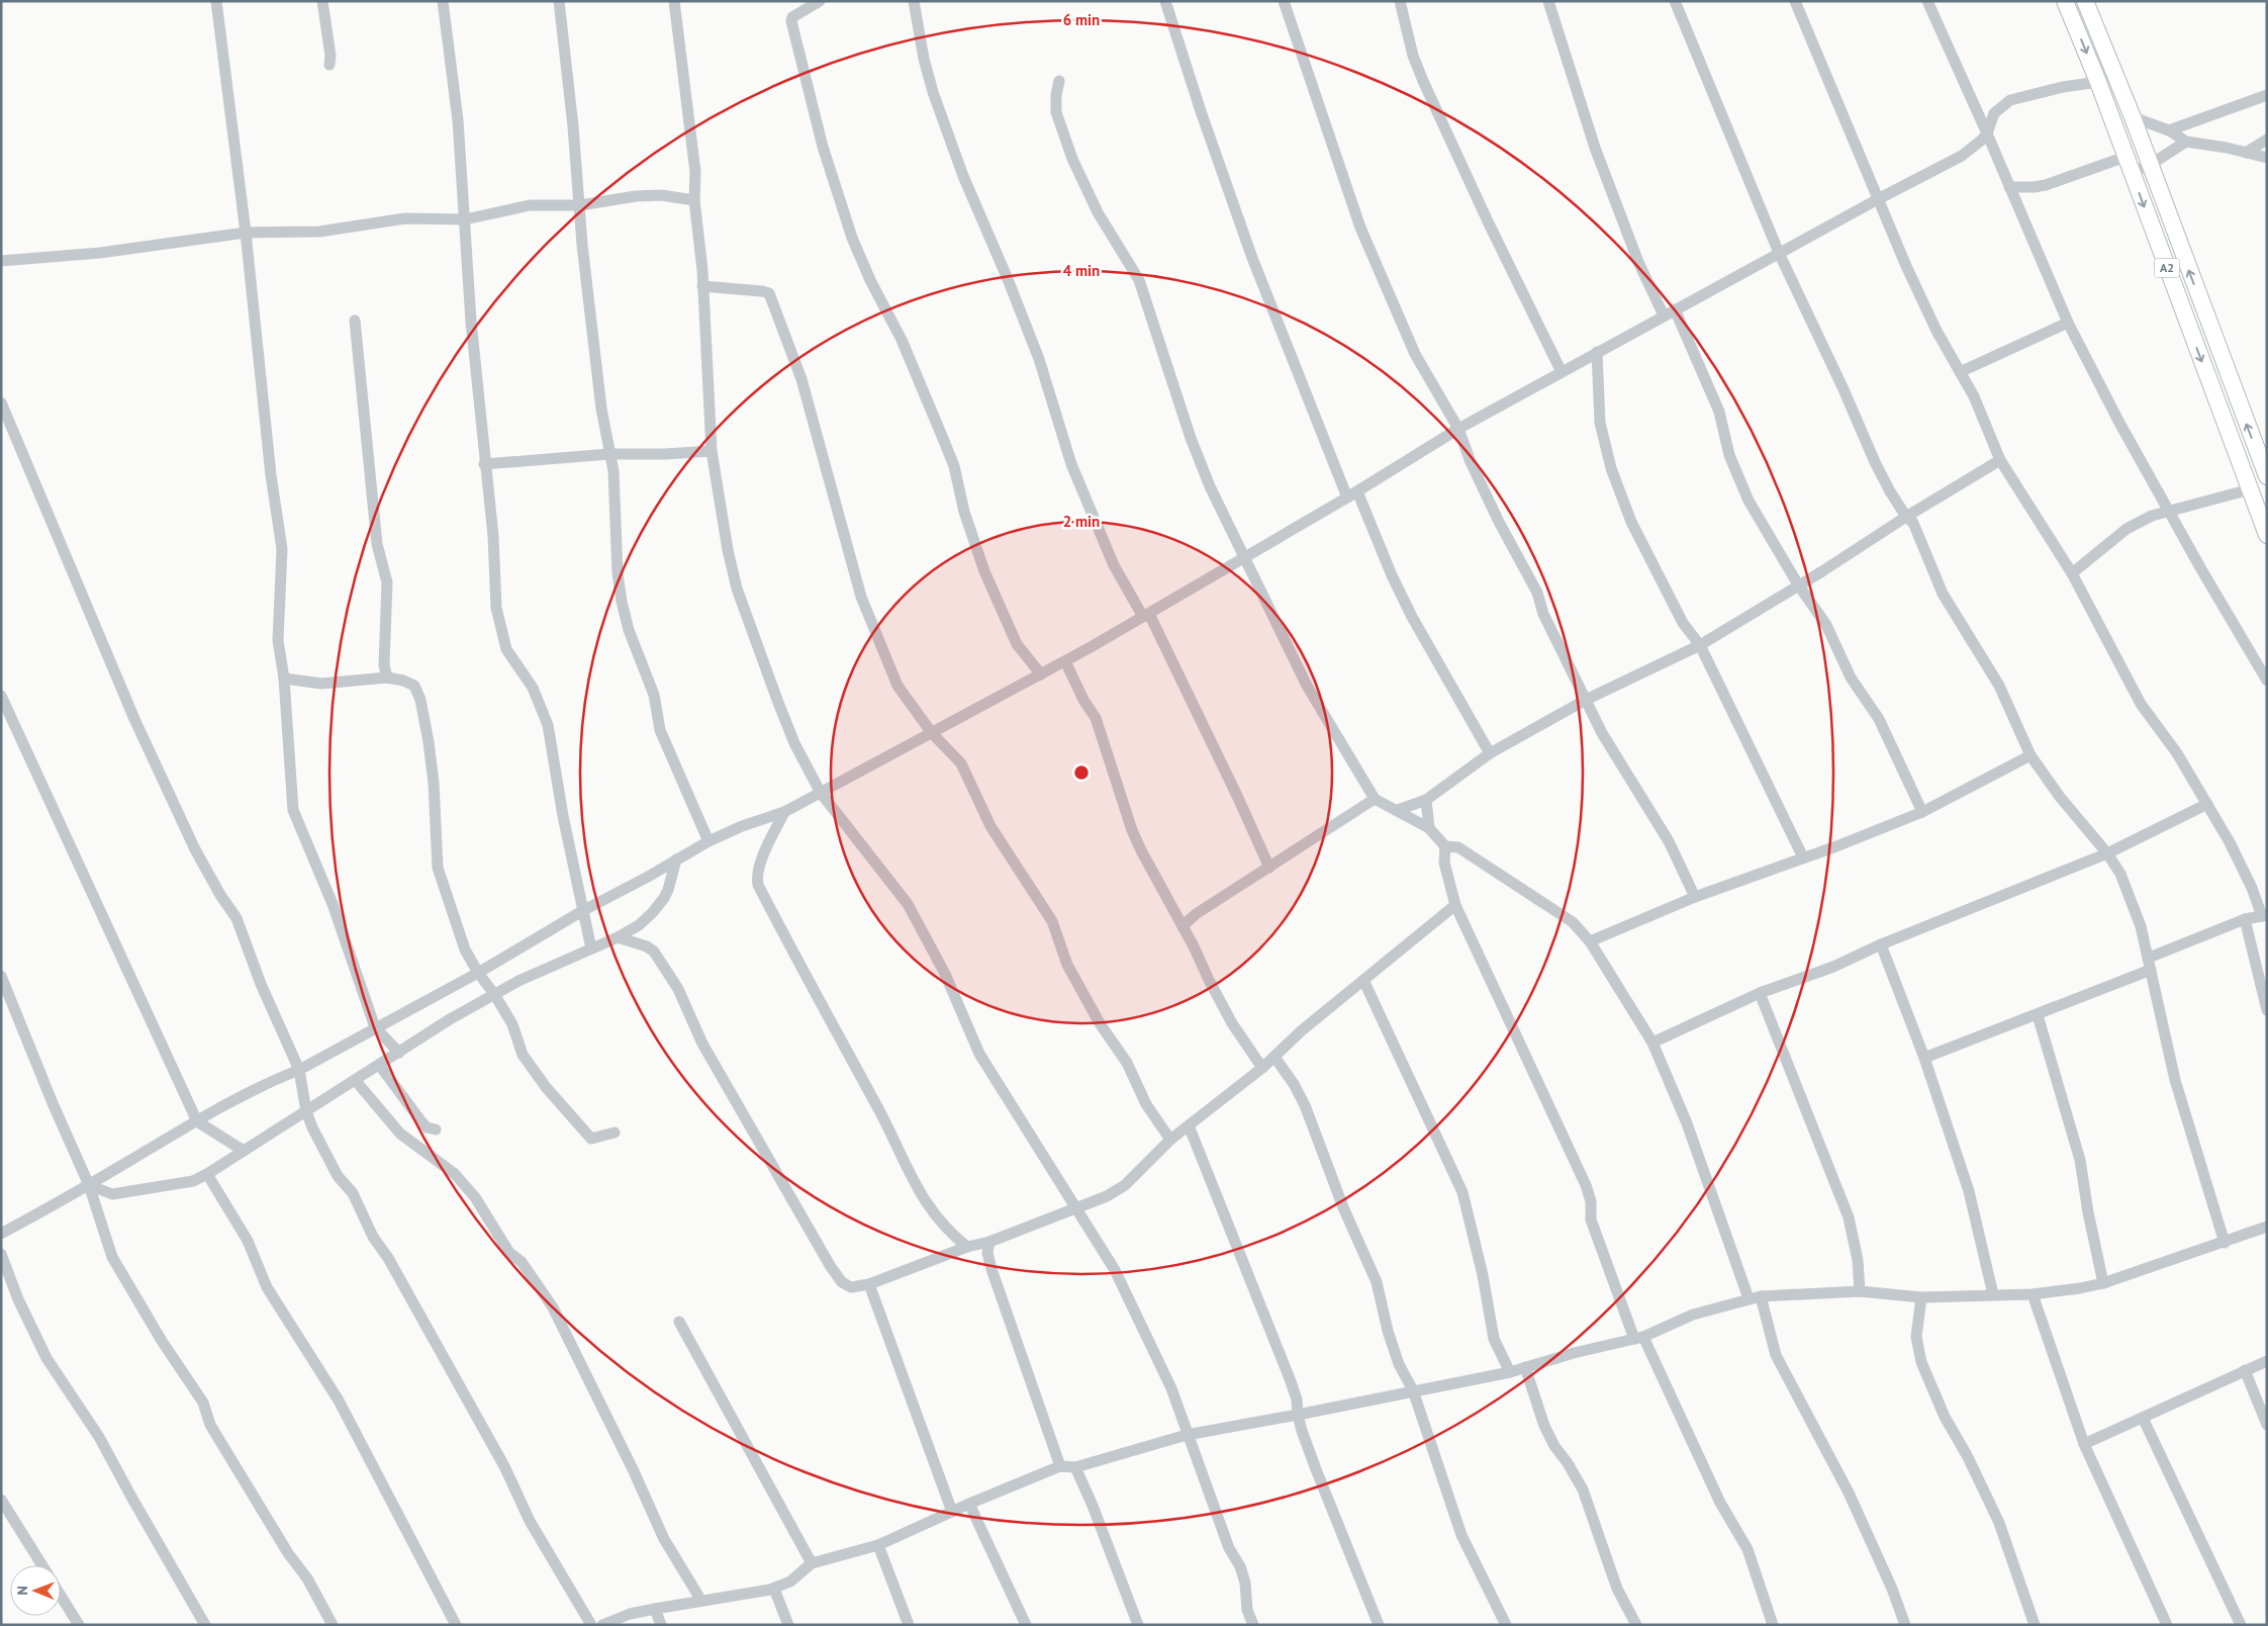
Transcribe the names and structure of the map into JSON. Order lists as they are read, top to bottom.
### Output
{
  "streets": {
    "highway": ["A2"]
  },
  "north": "left",
  "rings": ["6 min", "4 min", "2 min"]
}
